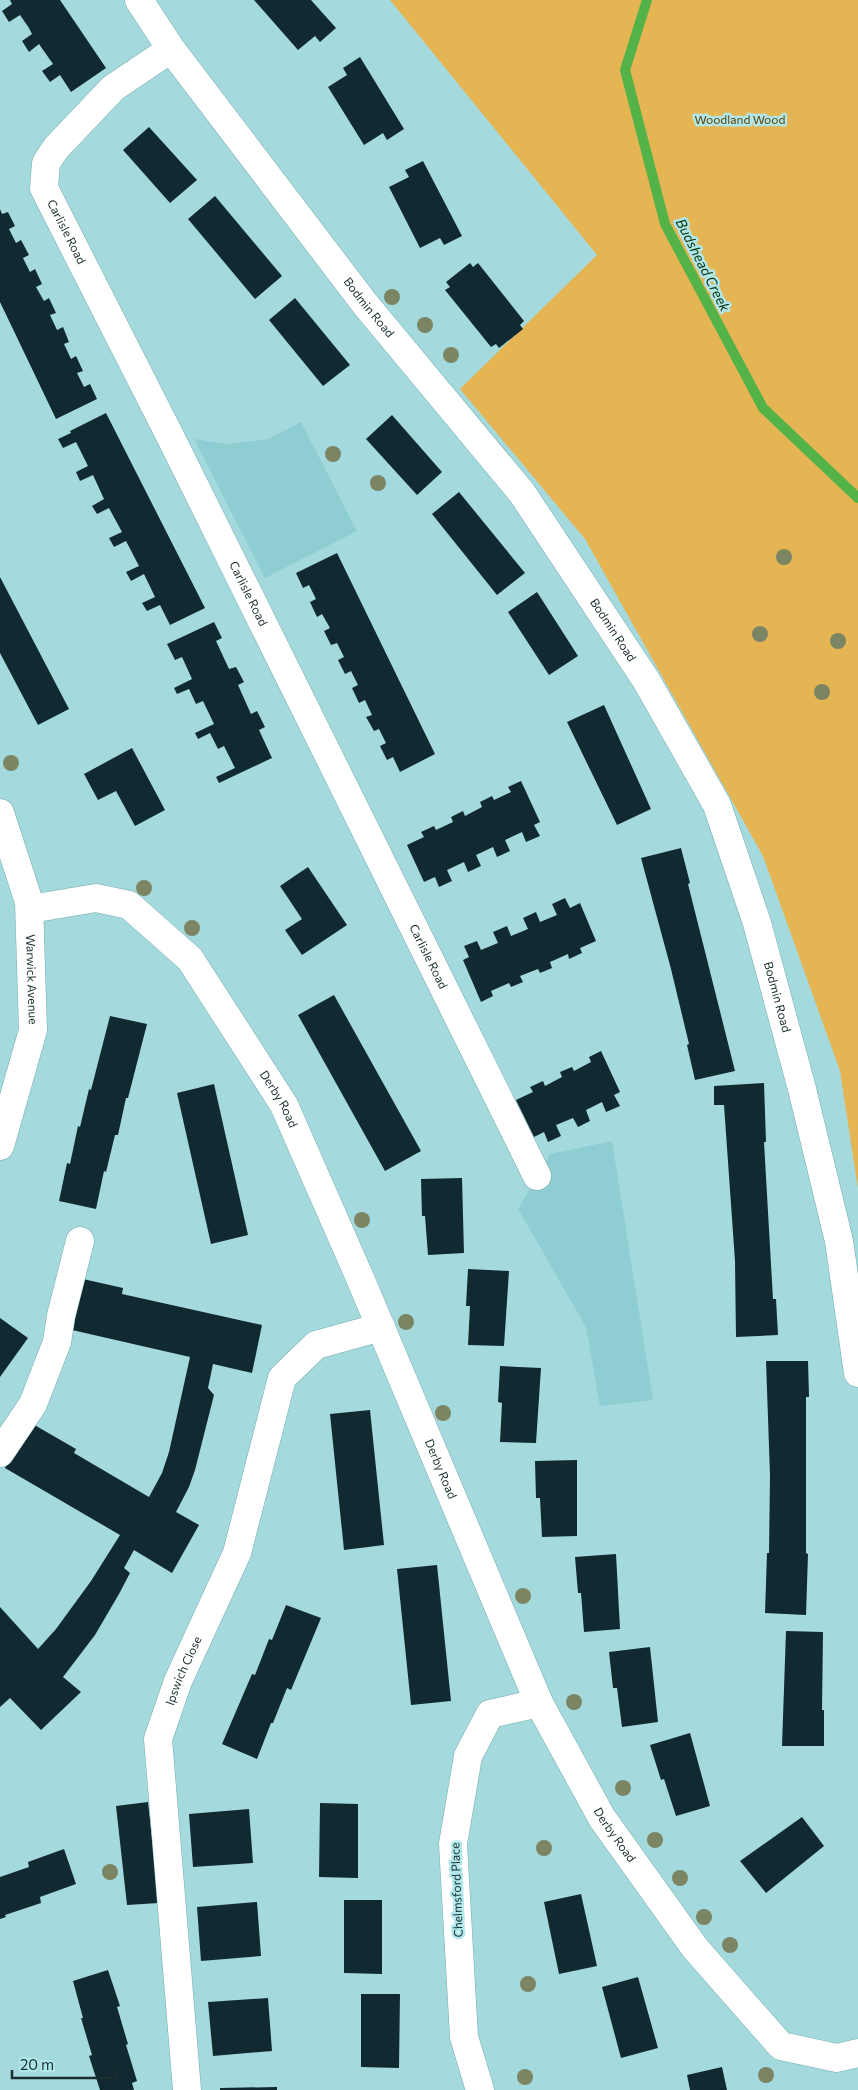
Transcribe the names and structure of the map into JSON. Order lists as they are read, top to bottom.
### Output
{
  "streets": {
    "street": [
      "Carlisle Road",
      "Bodmin Road",
      "Warwick Avenue",
      "Derby Road",
      "Ipswich Close",
      "Chelmsford Place"
    ]
  },
  "crossings": [
    ["Carlisle Road", "Bodmin Road"],
    ["Warwick Avenue", "Derby Road"],
    ["Derby Road", "Ipswich Close"],
    ["Derby Road", "Chelmsford Place"]
  ],
  "water": ["Budshead Creek"],
  "parks": ["Woodland Wood"],
  "scale_bar": "20 m"
}
